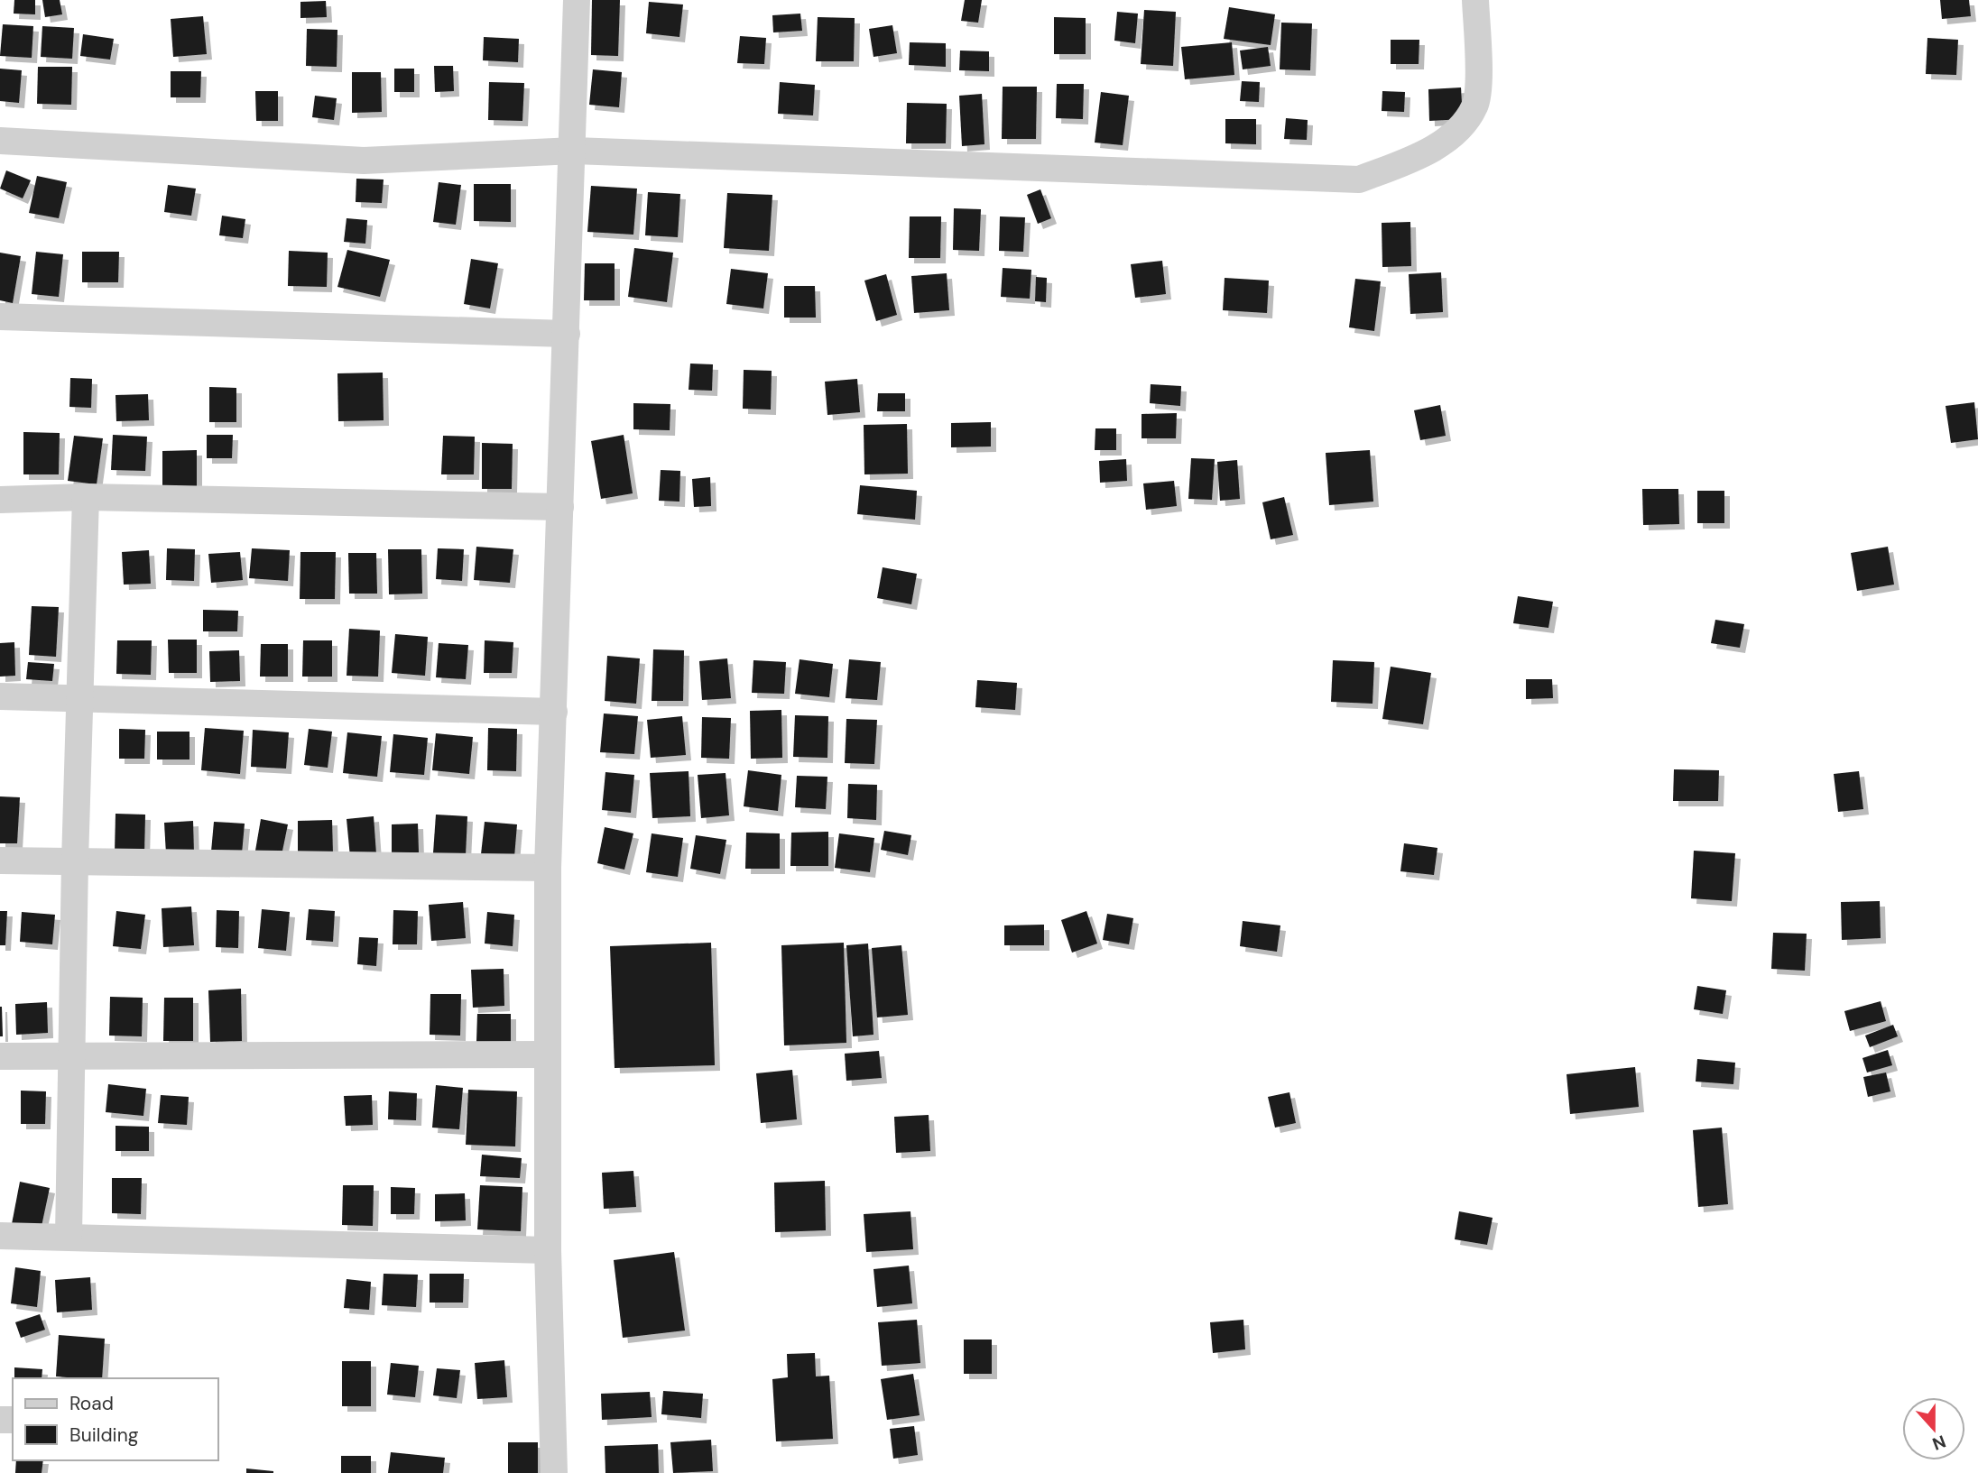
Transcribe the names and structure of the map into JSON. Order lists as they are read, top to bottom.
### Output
{
  "legend": ["Road", "Building"],
  "north": "bottom"
}
